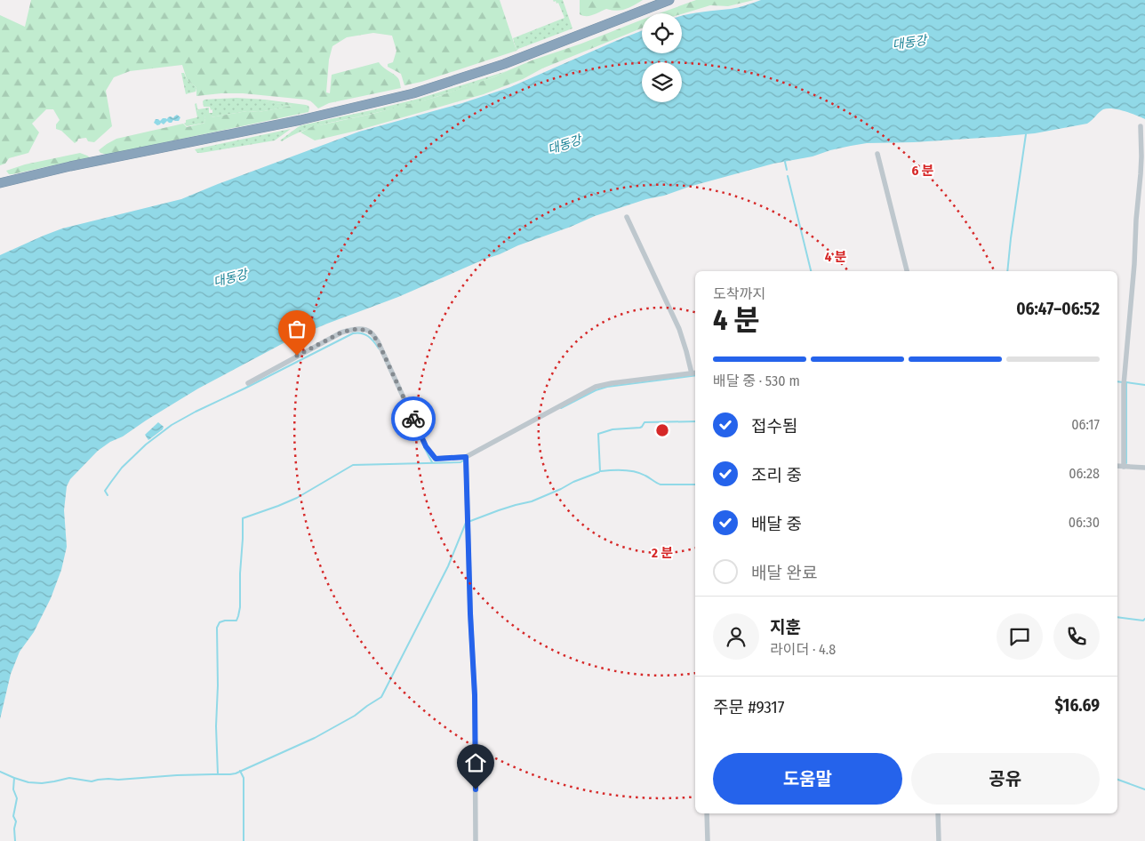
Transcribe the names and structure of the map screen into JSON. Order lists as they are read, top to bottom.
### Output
{
  "water": ["대동강"],
  "page": {
    "heading": ["4 분", "도착까지", "06:47–06:52"],
    "panel": [
      "지훈",
      "라이더 · 4.8",
      "주문 #9317",
      "$16.69"
    ],
    "bar": "배달 중 · 530 m",
    "list": [
      ["접수됨", "06:17"],
      ["조리 중", "06:28"],
      ["배달 중", "06:30"],
      "배달 완료"
    ],
    "buttons": ["도움말", "공유"]
  },
  "rings": ["6 분", "4 분", "2 분"]
}
